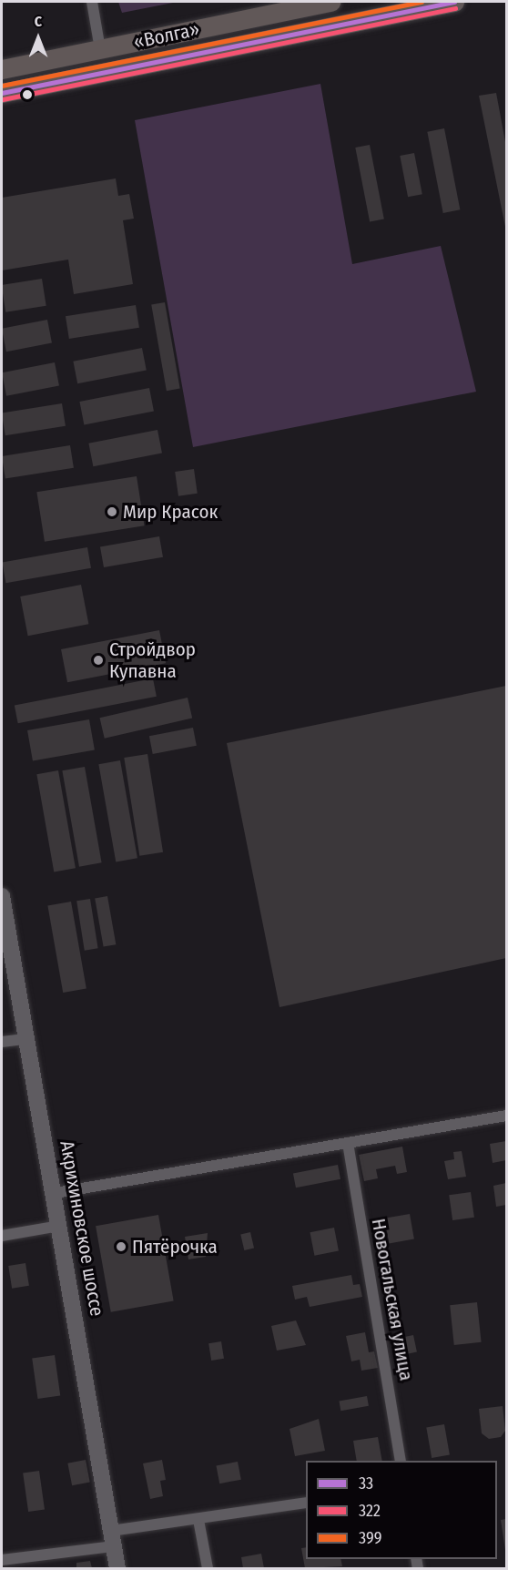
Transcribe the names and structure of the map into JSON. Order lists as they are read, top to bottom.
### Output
{
  "streets": {
    "highway": ["«Волга»"],
    "main road": ["Акрихиновское шоссе"],
    "street": ["Новогальская улица"]
  },
  "places": ["Мир Красок", "Стройдвор Купавна", "Пятёрочка"],
  "lines": ["transit line 33", "transit line 399", "transit line 322"],
  "legend": ["33", "322", "399"],
  "north": "top"
}
